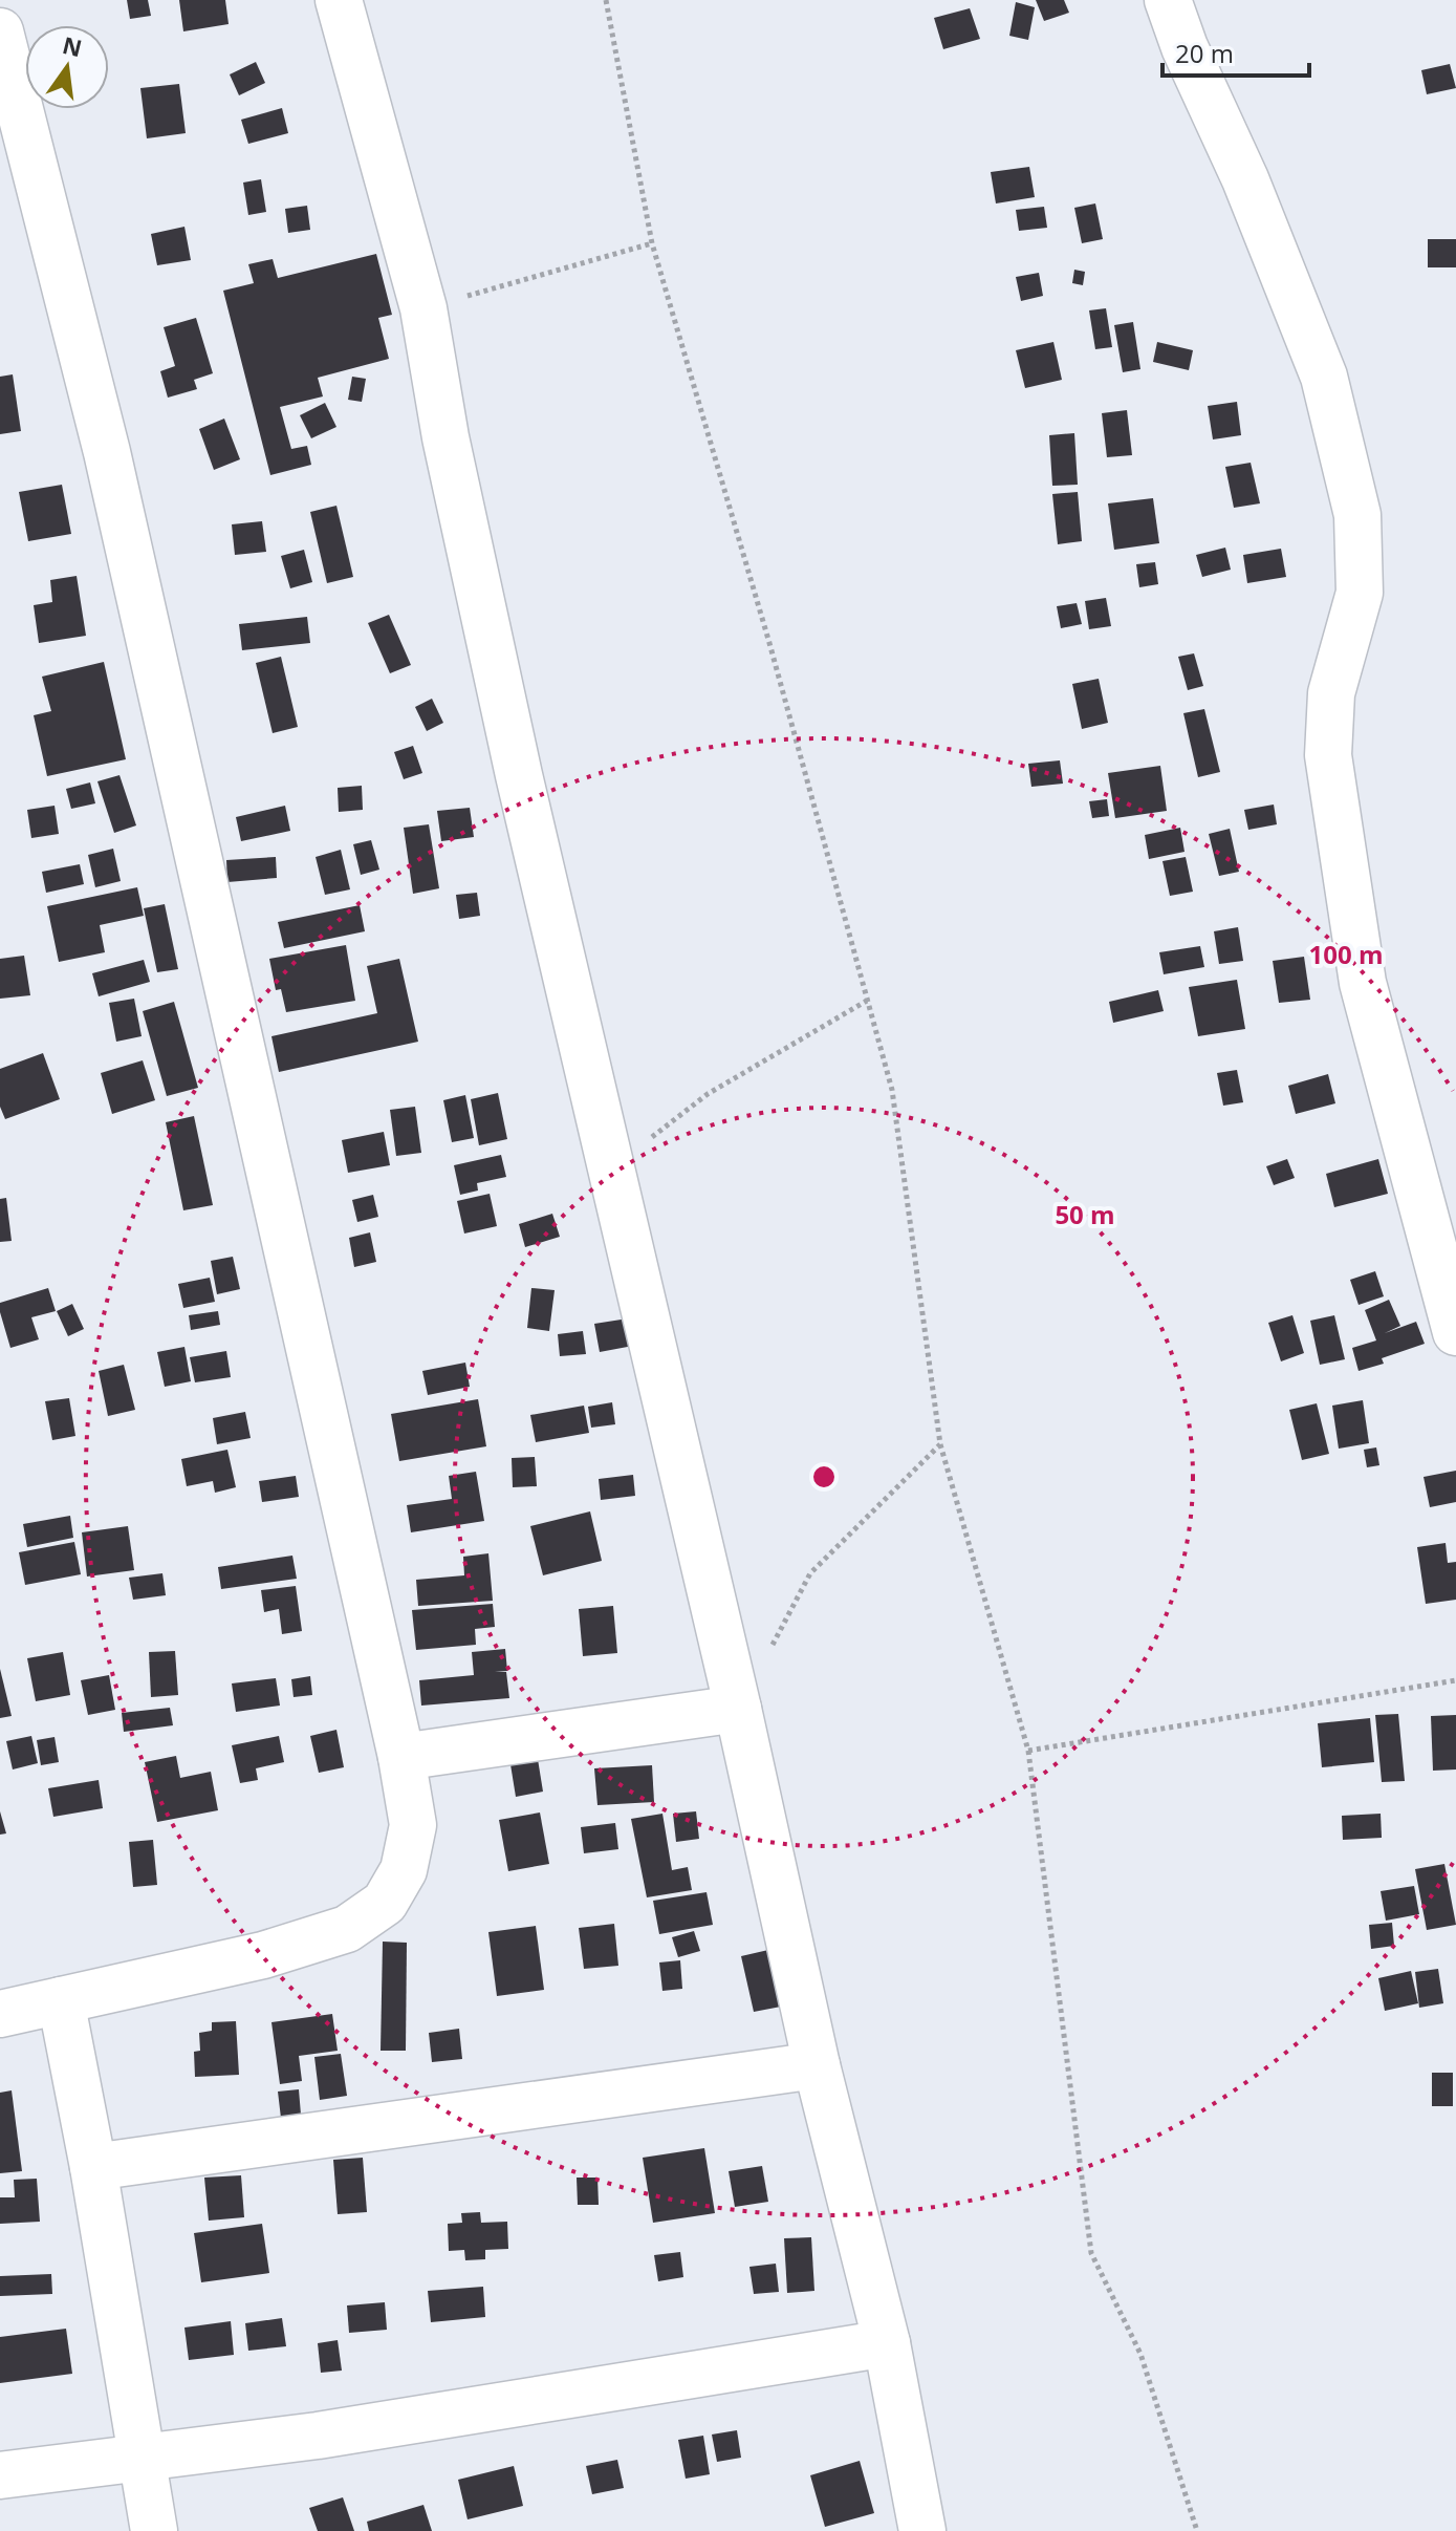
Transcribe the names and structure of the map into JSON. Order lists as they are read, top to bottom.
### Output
{
  "scale_bar": "20 m",
  "north": "top",
  "rings": ["100 m", "50 m"]
}
